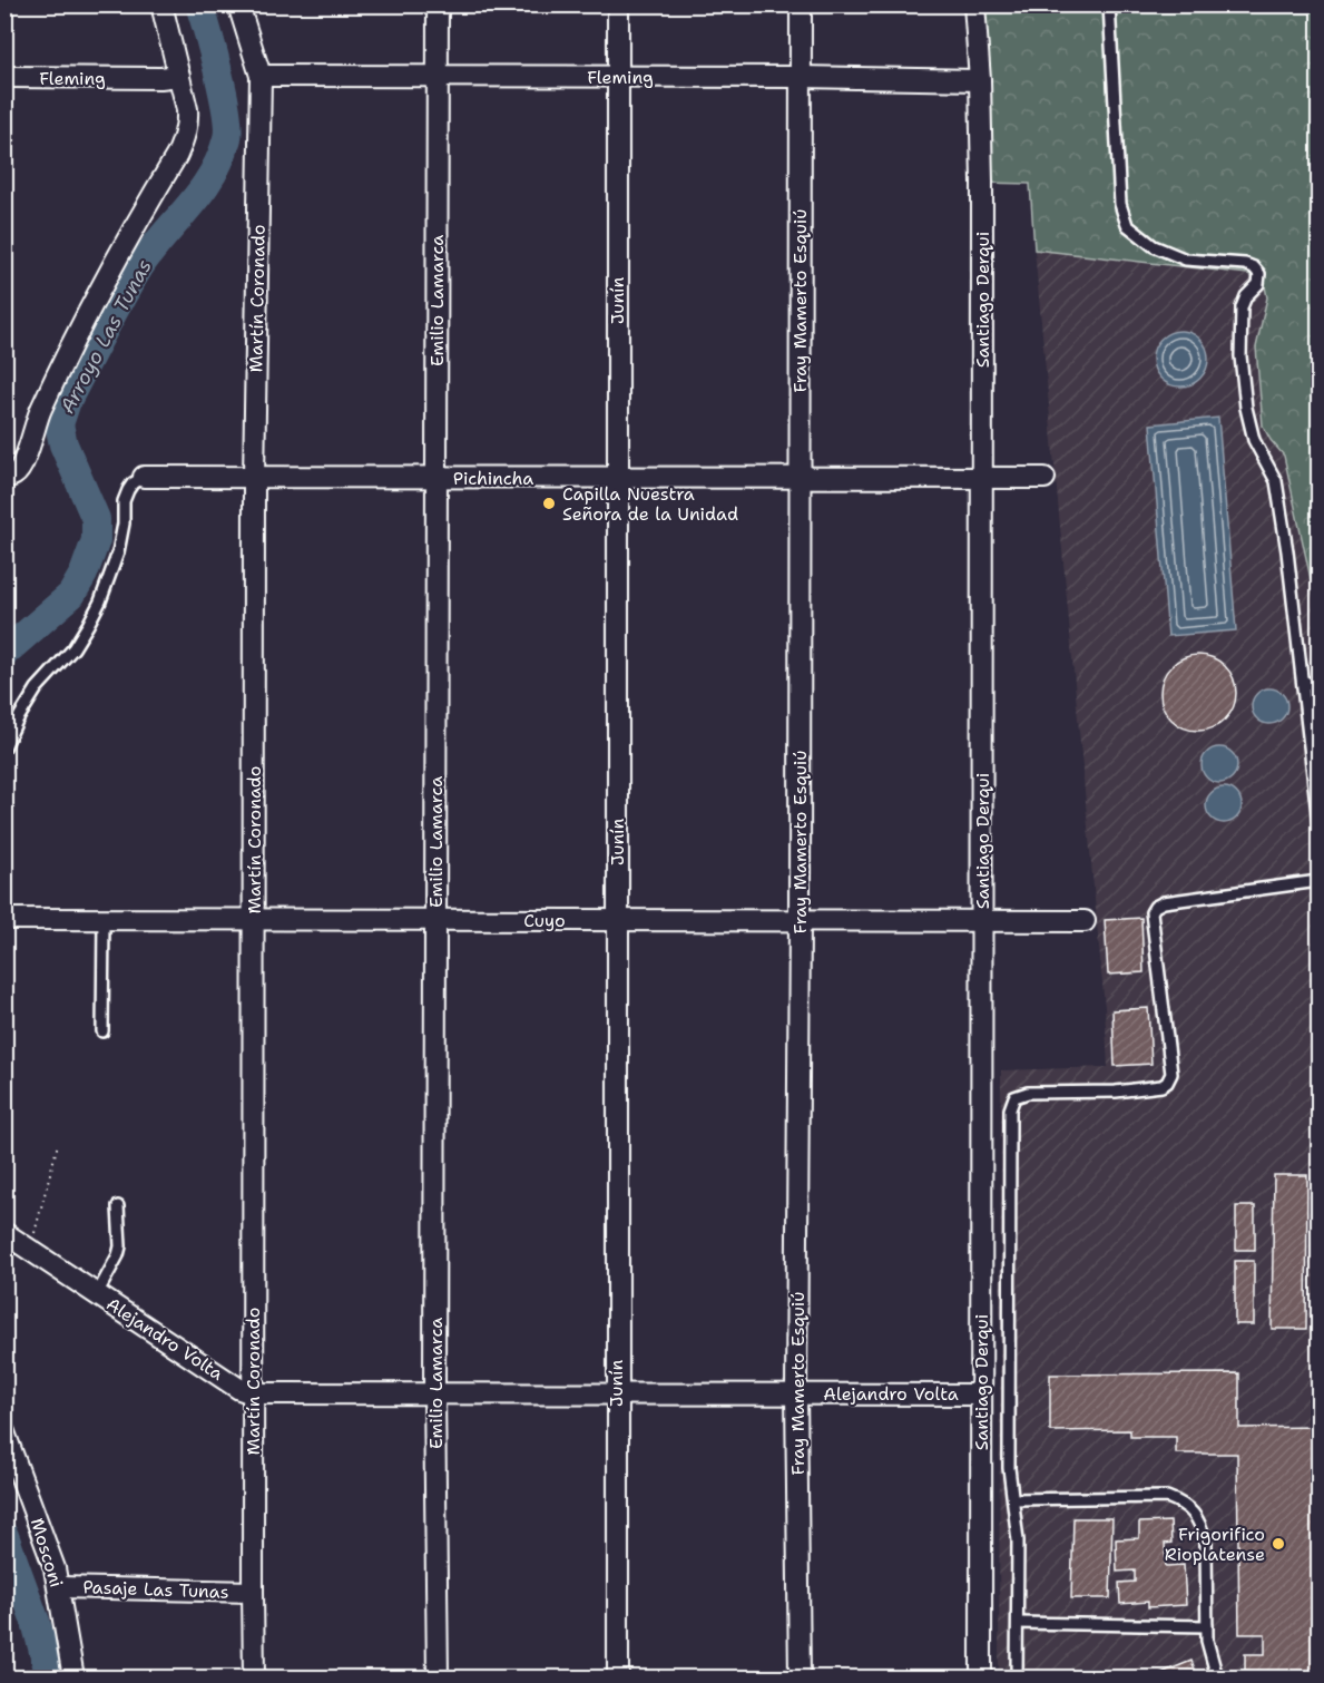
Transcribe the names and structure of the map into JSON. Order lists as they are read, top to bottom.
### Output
{
  "streets": {
    "street": [
      "Fleming",
      "Martín Coronado",
      "Santiago Derqui",
      "Emilio Lamarca",
      "Junín",
      "Fray Mamerto Esquiú",
      "Pichincha",
      "Cuyo",
      "Alejandro Volta",
      "Mosconi",
      "Pasaje Las Tunas"
    ]
  },
  "crossings": [
    ["Fleming", "Martín Coronado"],
    ["Fleming", "Santiago Derqui"],
    ["Fleming", "Emilio Lamarca"],
    ["Fleming", "Junín"],
    ["Fleming", "Fray Mamerto Esquiú"],
    ["Martín Coronado", "Pichincha"],
    ["Martín Coronado", "Cuyo"],
    ["Martín Coronado", "Alejandro Volta"],
    ["Martín Coronado", "Pasaje Las Tunas"],
    ["Santiago Derqui", "Pichincha"],
    ["Santiago Derqui", "Cuyo"],
    ["Santiago Derqui", "Alejandro Volta"],
    ["Emilio Lamarca", "Pichincha"],
    ["Emilio Lamarca", "Cuyo"],
    ["Emilio Lamarca", "Alejandro Volta"],
    ["Junín", "Pichincha"],
    ["Junín", "Cuyo"],
    ["Junín", "Alejandro Volta"],
    ["Fray Mamerto Esquiú", "Pichincha"],
    ["Fray Mamerto Esquiú", "Cuyo"],
    ["Fray Mamerto Esquiú", "Alejandro Volta"],
    ["Mosconi", "Pasaje Las Tunas"]
  ],
  "water": ["Arroyo Las Tunas"],
  "places": ["Capilla Nuestra Señora de la Unidad", "Frigorifico Rioplatense"]
}
